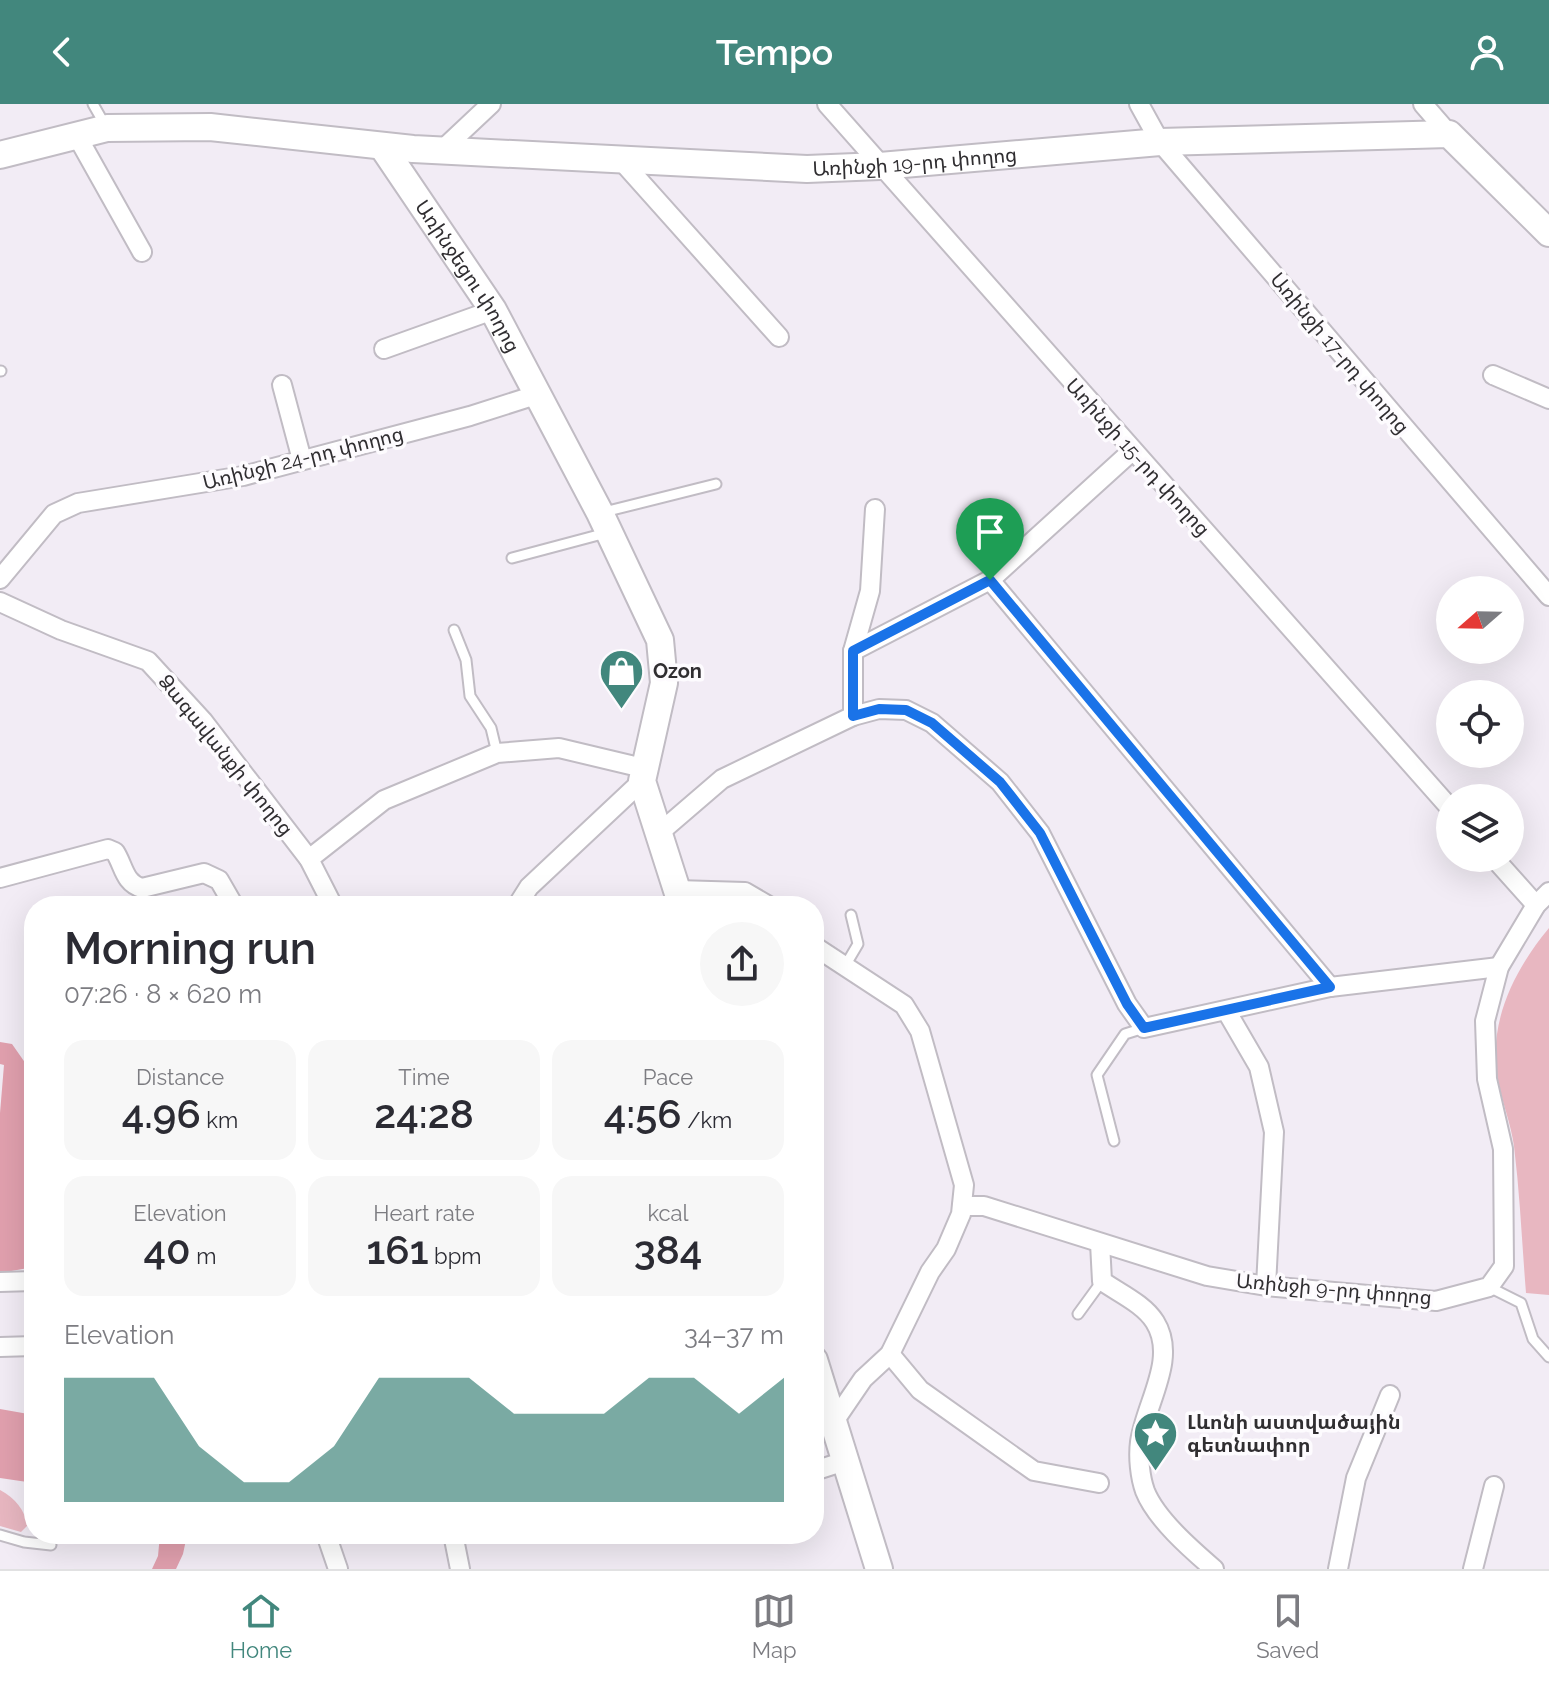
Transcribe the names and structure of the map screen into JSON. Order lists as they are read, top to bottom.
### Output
{
  "streets": {
    "street": [
      "Առինջի 19-րդ փողոց",
      "Առինջեցու փողոց",
      "Առինջի 17-րդ փողոց",
      "Առինջի 15-րդ փողոց",
      "Առինջի 24-րդ փողոց",
      "Ձագավանքի փողոց",
      "Առինջի 9-րդ փողոց"
    ]
  },
  "crossings": [
    ["Առինջի 19-րդ փողոց", "Առինջեցու փողոց"],
    ["Առինջի 19-րդ փողոց", "Առինջի 17-րդ փողոց"],
    ["Առինջի 19-րդ փողոց", "Առինջի 15-րդ փողոց"],
    ["Առինջեցու փողոց", "Առինջի 24-րդ փողոց"]
  ],
  "places": {
    "shop": ["Ozon"],
    "place": ["Լևոնի աստվածային գետնափոր"]
  },
  "north": "left",
  "page": {
    "header": "Tempo",
    "heading": ["Morning run", "07:26 · 8 × 620 m"],
    "stats": [
      ["Distance", "4.96 km"],
      ["Time", "24:28"],
      ["Pace", "4:56 /km"],
      ["Elevation", "40 m"],
      ["Heart rate", "161 bpm"],
      ["kcal", "384"]
    ],
    "chart": ["Elevation", "34–37 m"],
    "tabs": ["Home", "Map", "Saved"]
  }
}
